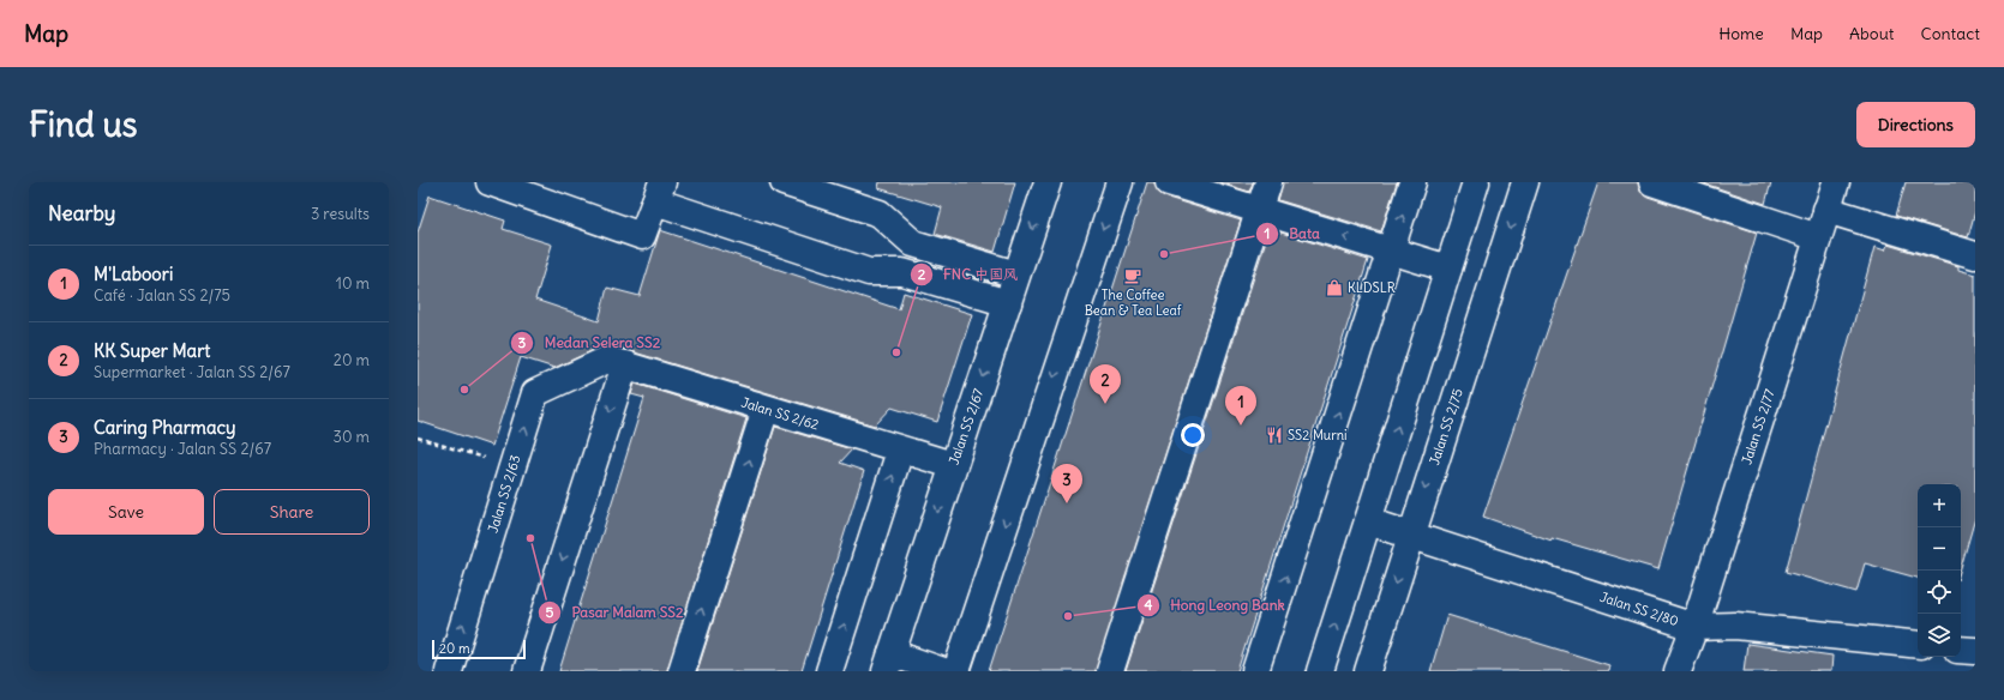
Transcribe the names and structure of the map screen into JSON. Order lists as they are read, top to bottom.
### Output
{
  "streets": {
    "street": [
      "Jalan SS 2/62",
      "Jalan SS 2/67",
      "Jalan SS 2/75",
      "Jalan SS 2/77",
      "Jalan SS 2/63",
      "Jalan SS 2/80"
    ]
  },
  "crossings": [
    ["Jalan SS 2/62", "Jalan SS 2/67"],
    ["Jalan SS 2/62", "Jalan SS 2/63"],
    ["Jalan SS 2/75", "Jalan SS 2/80"],
    ["Jalan SS 2/77", "Jalan SS 2/80"]
  ],
  "places": {
    "other": [
      "Bata",
      "FNC 中国风",
      "Medan Selera SS2",
      "Pasar Malam SS2",
      "Hong Leong Bank"
    ],
    "cafe": ["The Coffee Bean & Tea Leaf"],
    "shop": ["KLDSLR"],
    "restaurant": ["SS2 Murni"]
  },
  "scale_bar": "20 m",
  "page": {
    "header": "Map",
    "nav": [
      "Home",
      "Map",
      "About",
      "Contact"
    ],
    "buttons": [
      "Directions",
      ["Save", "Share"]
    ],
    "title": "Find us",
    "heading": ["Nearby", "3 results"],
    "list": [
      {
        "mark": "1",
        "name": "M'Laboori",
        "note": "Café · Jalan SS 2/75",
        "value": "10 m"
      },
      {
        "mark": "2",
        "name": "KK Super Mart",
        "note": "Supermarket · Jalan SS 2/67",
        "value": "20 m"
      },
      {
        "mark": "3",
        "name": "Caring Pharmacy",
        "note": "Pharmacy · Jalan SS 2/67",
        "value": "30 m"
      }
    ],
    "pins": ["2", "1", "3"],
    "map_buttons": ["+", "−"],
    "scale": "20 m"
  }
}
